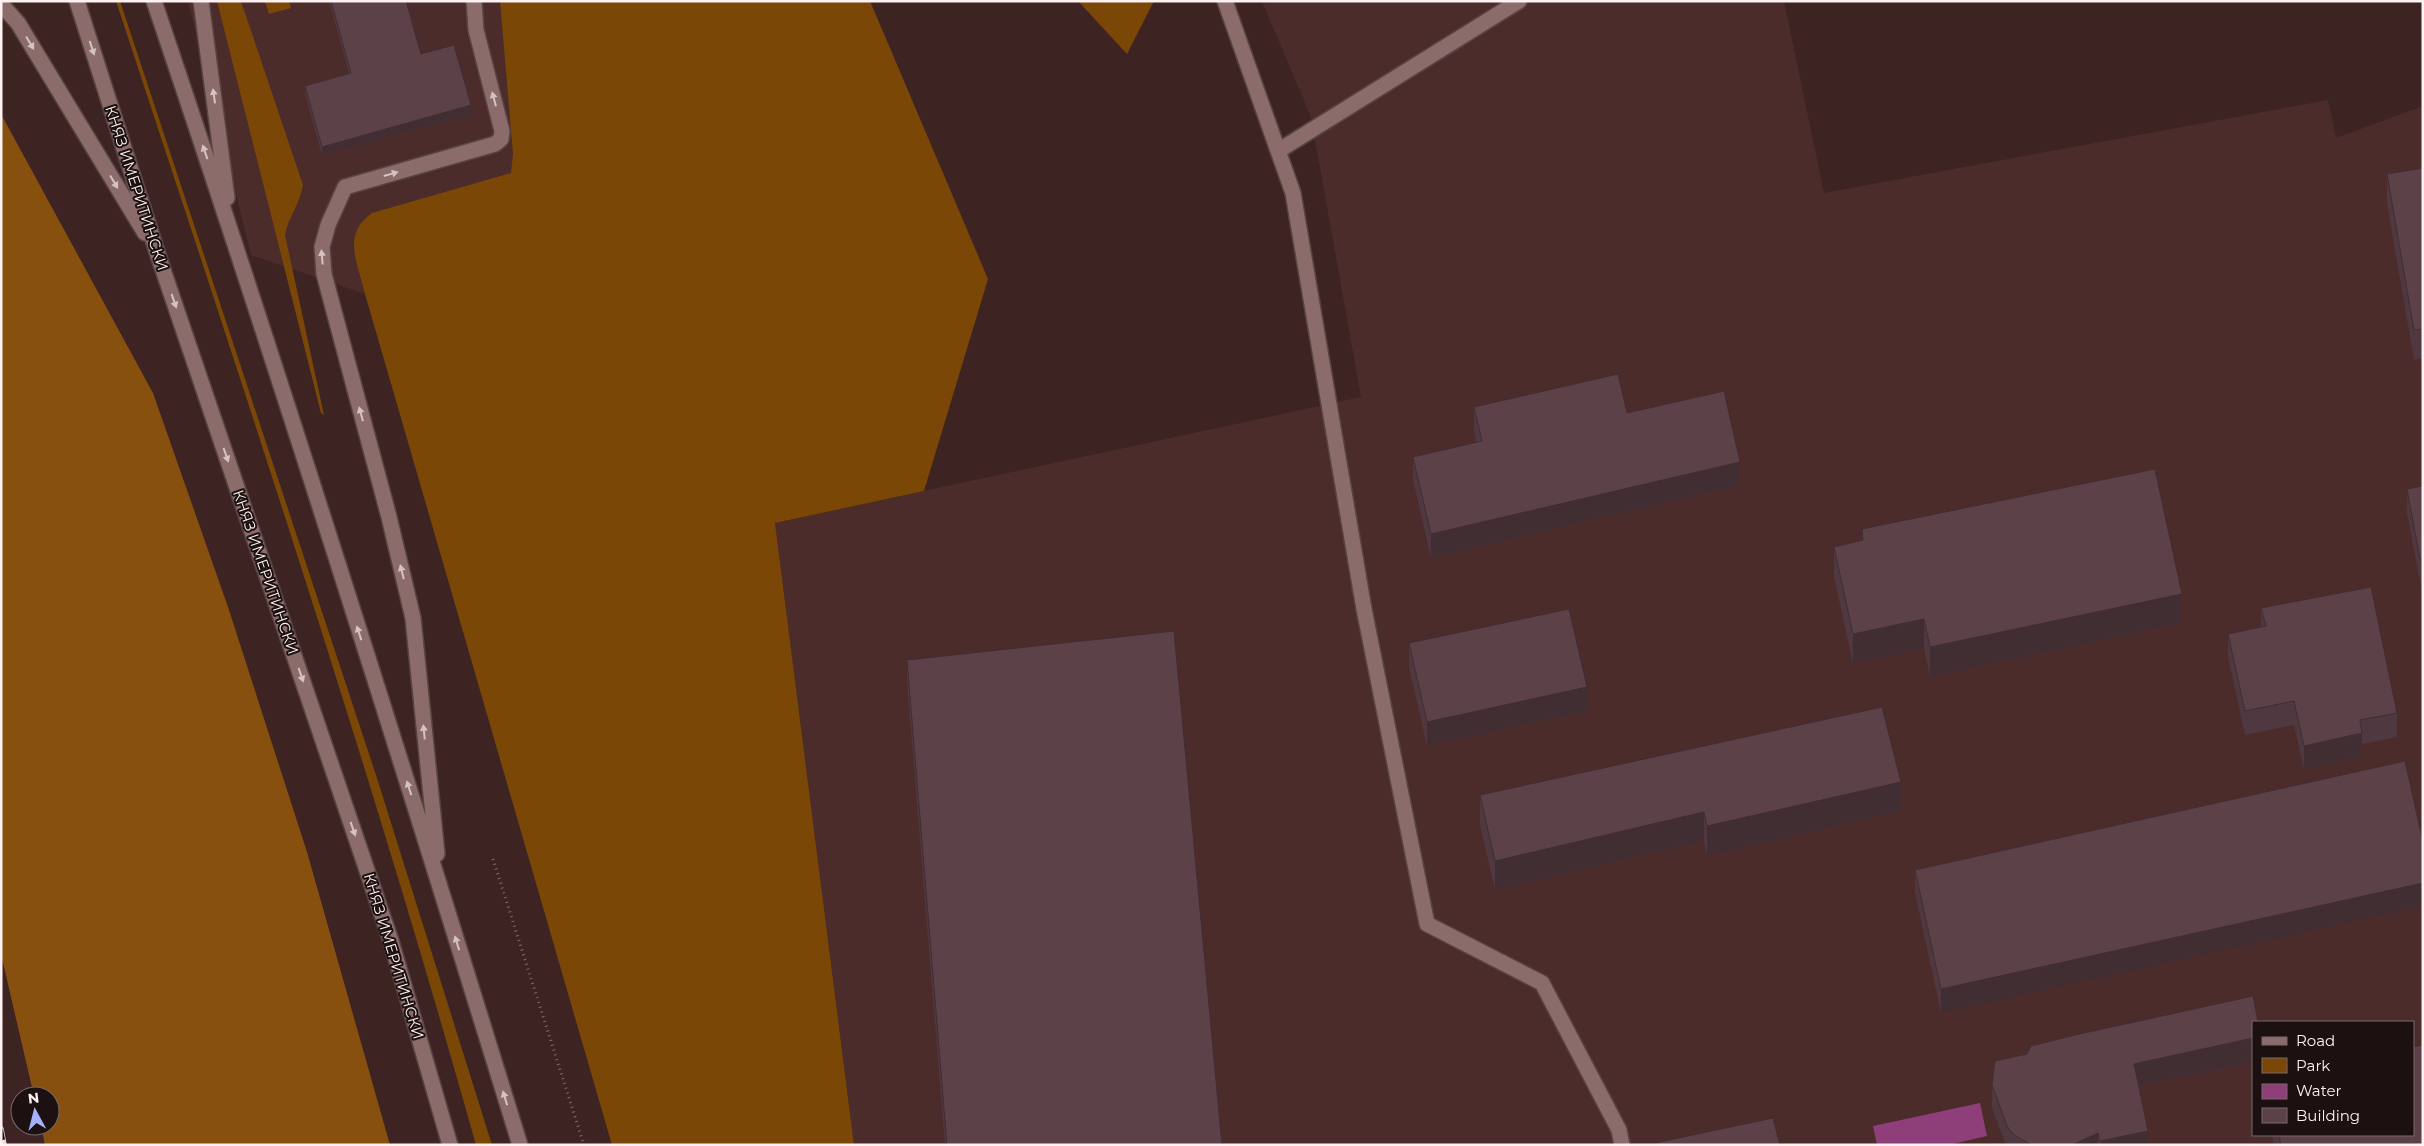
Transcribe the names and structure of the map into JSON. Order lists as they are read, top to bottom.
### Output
{
  "streets": {
    "street": ["КНЯЗ ИМЕРИТИНСКИ"]
  },
  "legend": [
    "Road",
    "Park",
    "Water",
    "Building"
  ],
  "north": "top"
}
